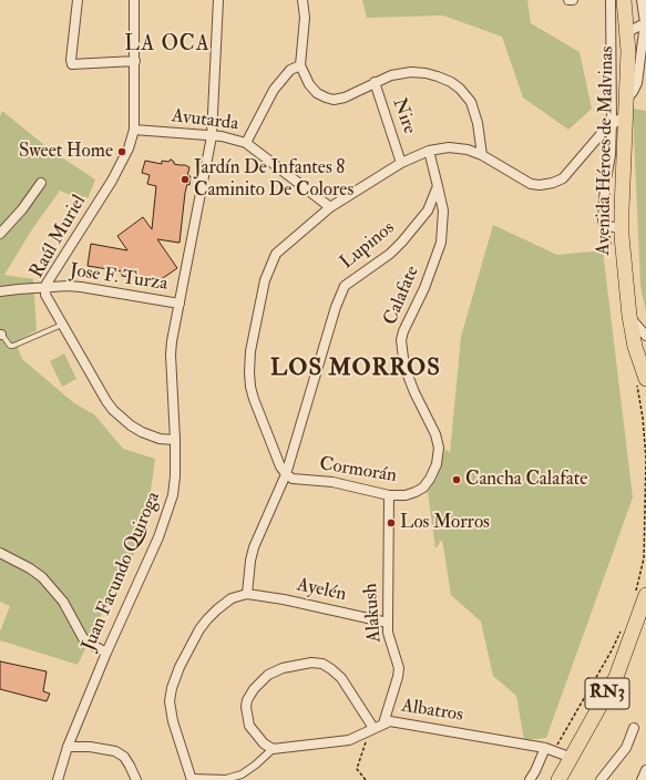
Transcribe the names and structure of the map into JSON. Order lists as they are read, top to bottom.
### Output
{
  "streets": {
    "highway": ["Avenida Héroes de Malvinas", "RN3"],
    "street": [
      "Nire",
      "Avutarda",
      "Raúl Muriel",
      "Lupinos",
      "Jose F. Turza",
      "Calafate",
      "Cormorán",
      "Juan Facundo Quiroga",
      "Ayelén",
      "Alakush",
      "Albatros"
    ]
  },
  "crossings": [
    ["Avutarda", "Raúl Muriel"],
    ["Avutarda", "Juan Facundo Quiroga"],
    ["Raúl Muriel", "Jose F. Turza"],
    ["Raúl Muriel", "Juan Facundo Quiroga"],
    ["Lupinos", "Calafate"],
    ["Lupinos", "Cormorán"],
    ["Lupinos", "Ayelén"],
    ["Jose F. Turza", "Juan Facundo Quiroga"],
    ["Calafate", "Cormorán"],
    ["Cormorán", "Alakush"],
    ["Ayelén", "Alakush"],
    ["Alakush", "Albatros"],
    ["RN3", "Albatros"]
  ],
  "districts": ["LA OCA", "LOS MORROS"],
  "places": [
    "Sweet Home",
    "Jardín De Infantes 8 Caminito De Colores",
    "Cancha Calafate",
    "Los Morros"
  ]
}
